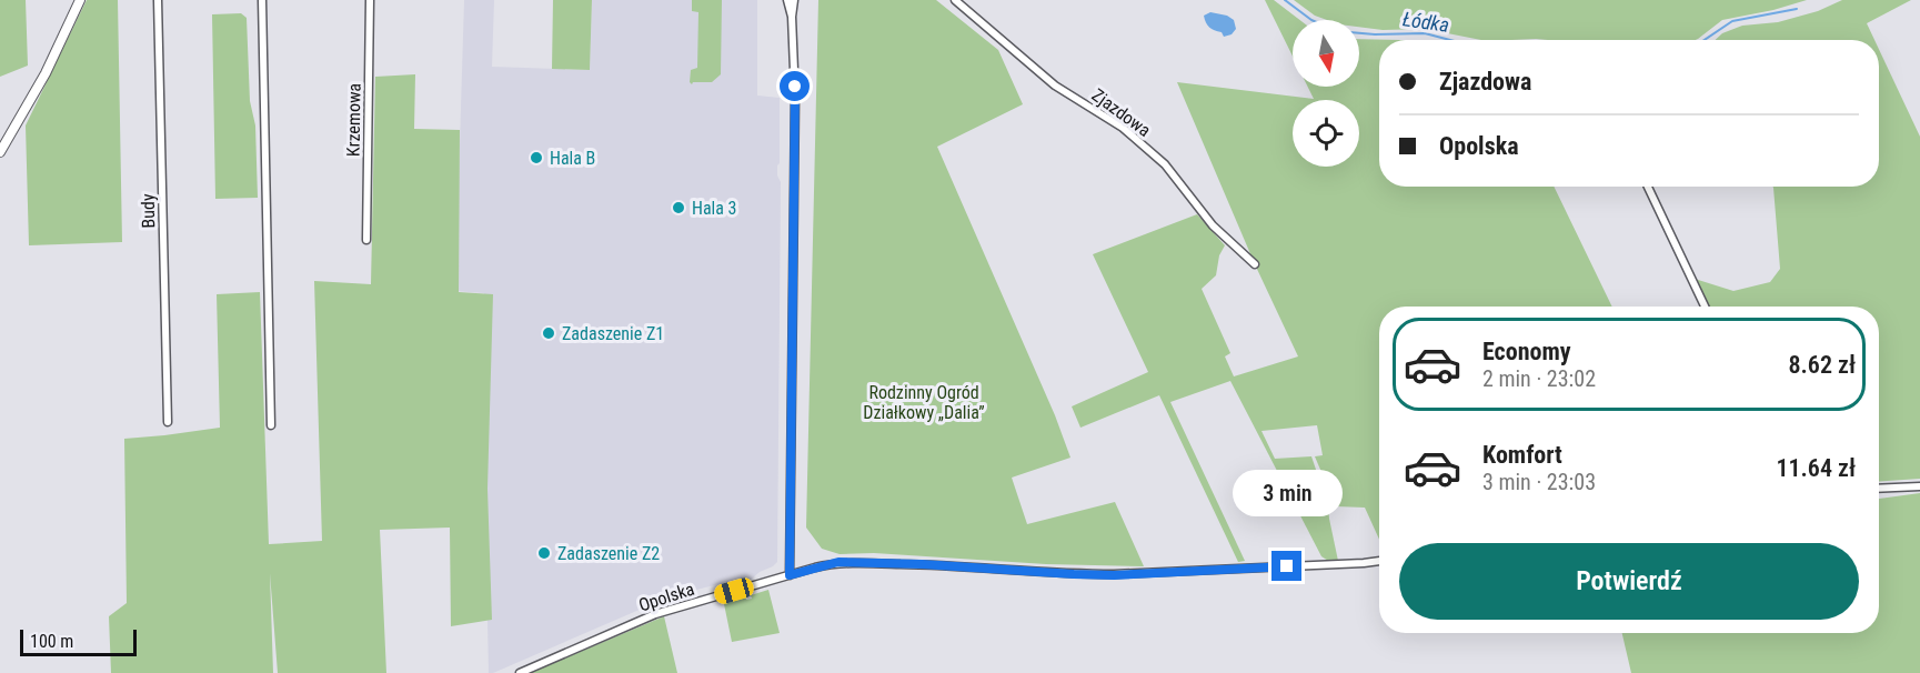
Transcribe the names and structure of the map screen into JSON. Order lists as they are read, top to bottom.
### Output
{
  "streets": {
    "street": [
      "Zjazdowa",
      "Krzemowa",
      "Budy",
      "Opolska"
    ]
  },
  "water": ["Łódka"],
  "parks": ["Rodzinny Ogród Działkowy „Dalia”"],
  "places": [
    "Hala B",
    "Hala 3",
    "Zadaszenie Z1",
    "Zadaszenie Z2"
  ],
  "scale_bar": "100 m",
  "north": "bottom",
  "page": {
    "banner": ["Zjazdowa", "Opolska"],
    "list": [
      {
        "name": "Economy",
        "note": "2 min · 23:02",
        "value": "8.62 zł"
      },
      {
        "name": "Komfort",
        "note": "3 min · 23:03",
        "value": "11.64 zł"
      }
    ],
    "bubble": "3 min",
    "buttons": "Potwierdź",
    "scale": "100 m"
  }
}
